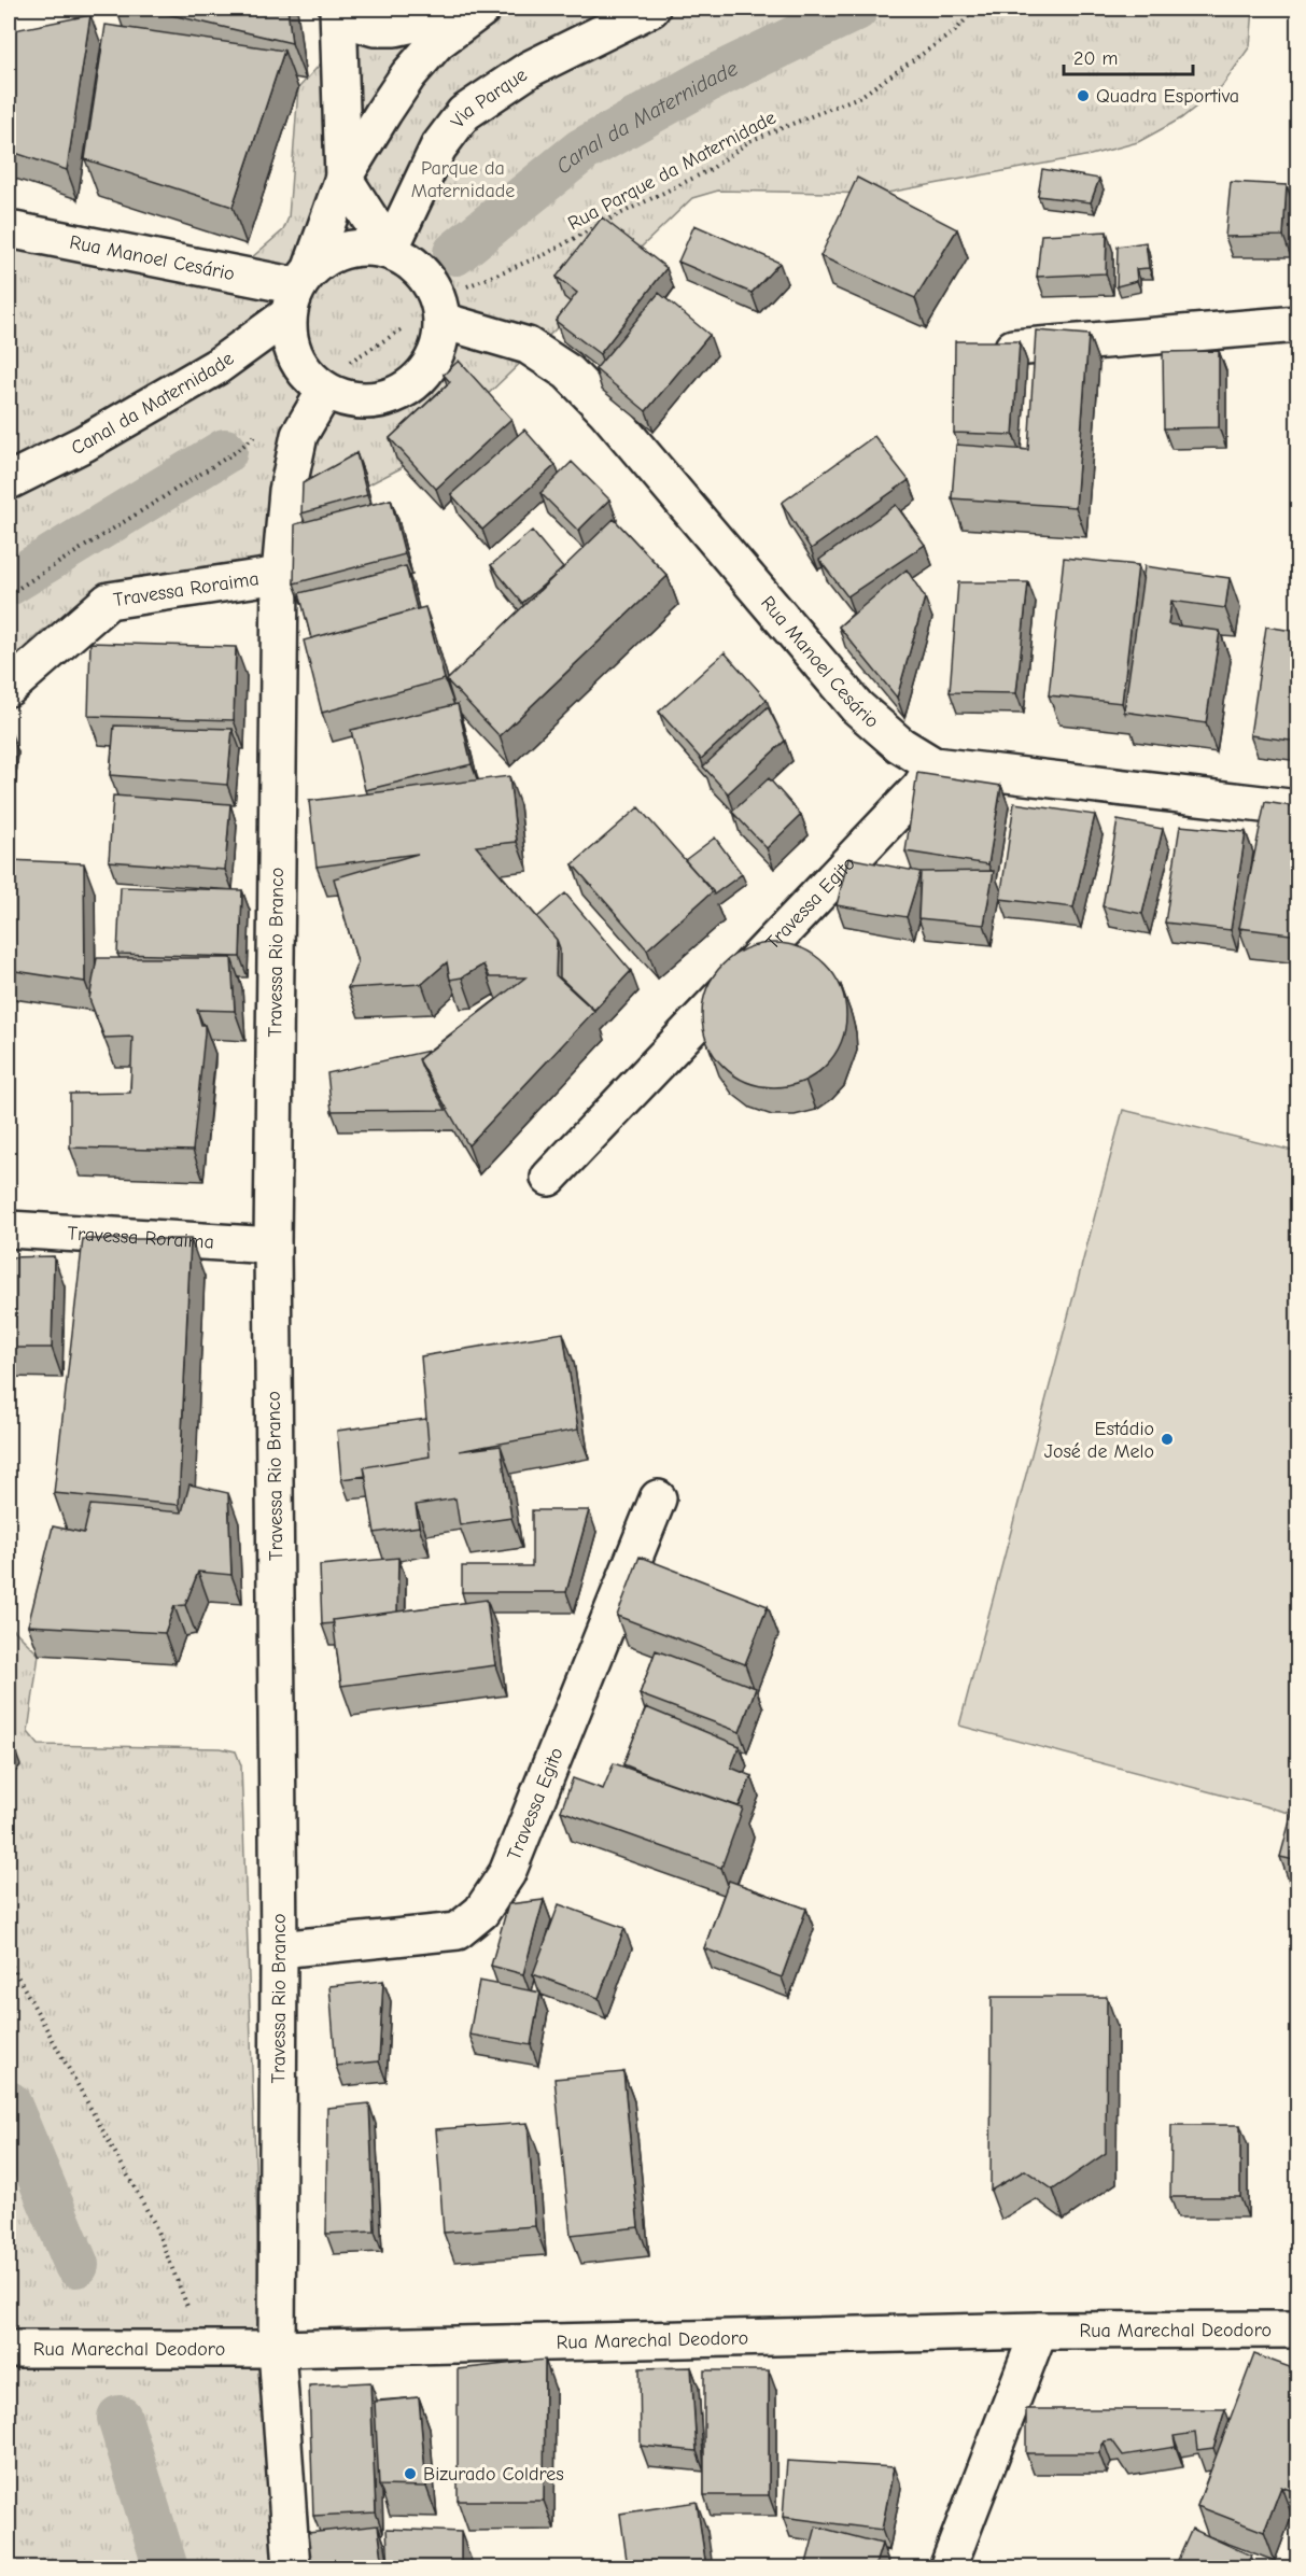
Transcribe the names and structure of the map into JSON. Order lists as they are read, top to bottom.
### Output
{
  "streets": {
    "street": [
      "Via Parque",
      "Rua Manoel Cesário",
      "Canal da Maternidade",
      "Travessa Roraima",
      "Travessa Egito",
      "Travessa Rio Branco",
      "Rua Marechal Deodoro"
    ],
    "path": ["Rua Parque da Maternidade"]
  },
  "crossings": [
    ["Via Parque", "Canal da Maternidade"],
    ["Rua Parque da Maternidade", "Rua Manoel Cesário"],
    ["Rua Parque da Maternidade", "Travessa Rio Branco"],
    ["Rua Manoel Cesário", "Canal da Maternidade"],
    ["Rua Manoel Cesário", "Travessa Egito"],
    ["Travessa Roraima", "Travessa Rio Branco"],
    ["Travessa Egito", "Travessa Rio Branco"],
    ["Travessa Rio Branco", "Rua Marechal Deodoro"]
  ],
  "water": ["Canal da Maternidade"],
  "parks": ["Parque da Maternidade"],
  "places": ["Quadra Esportiva", "Estádio José de Melo", "Bizurado Coldres"],
  "scale_bar": "20 m"
}
